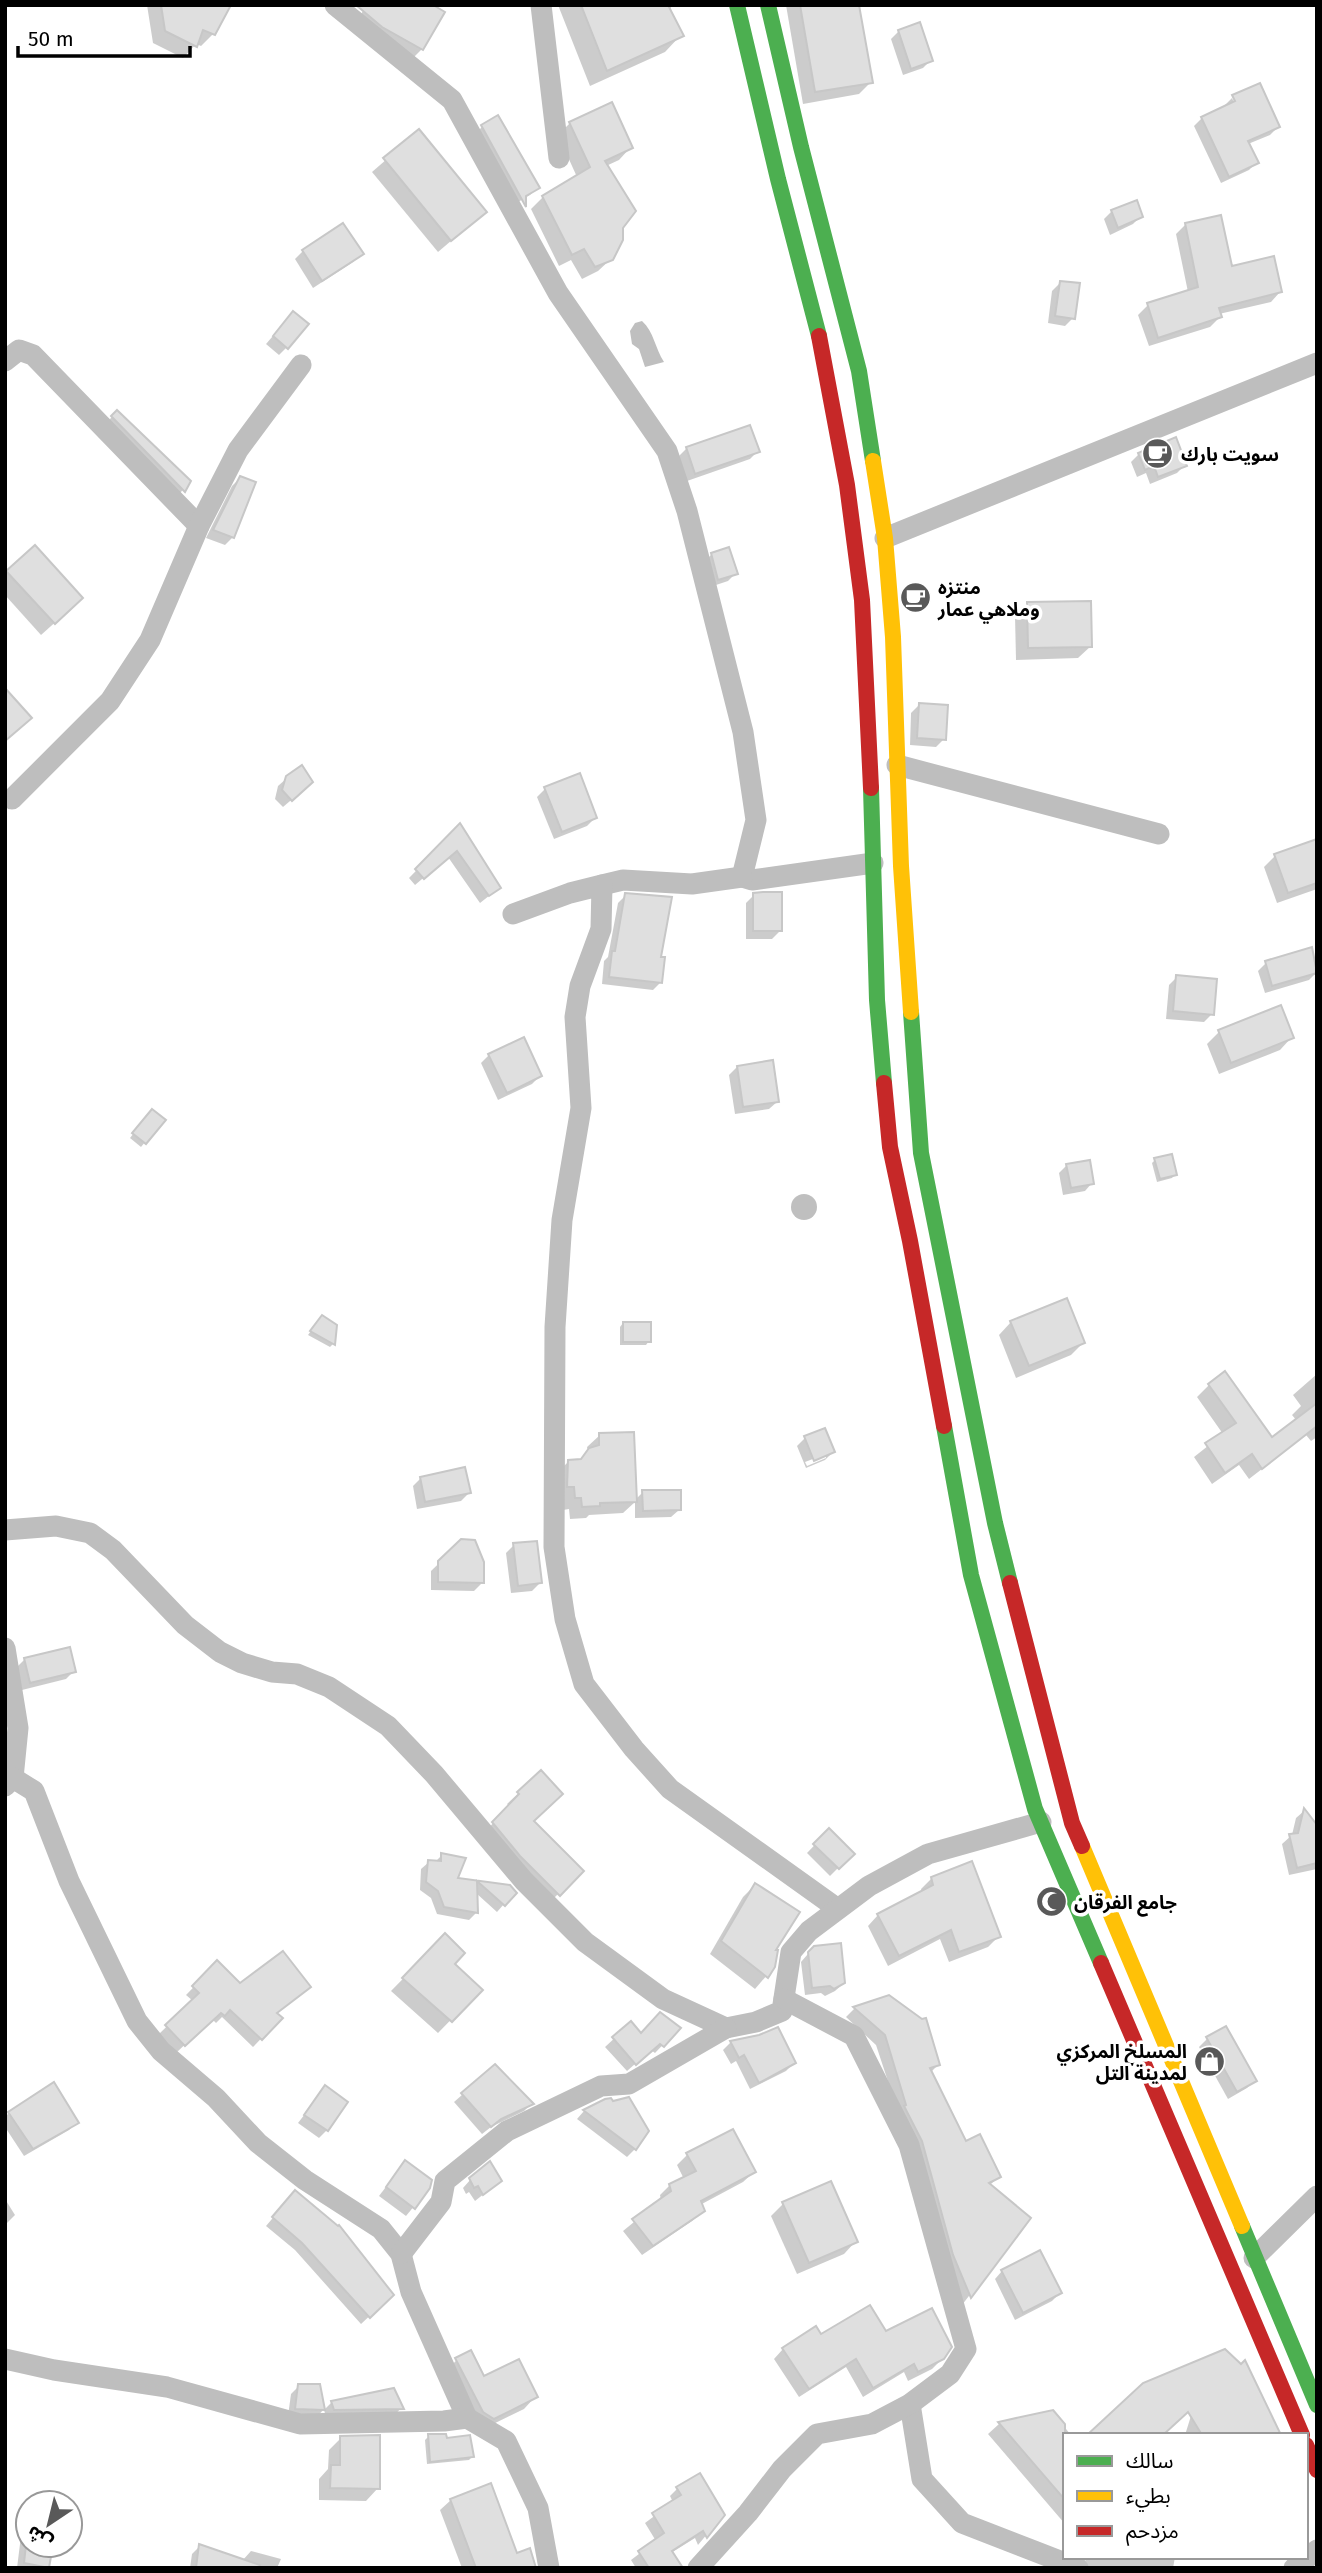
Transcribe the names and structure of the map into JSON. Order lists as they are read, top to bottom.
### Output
{
  "places": {
    "cafe": ["سويت بارك", "منتزه وملاهي عمار"],
    "mosque": ["جامع الفرقان"],
    "shop": ["المسلخ المركزي لمدينة التل"]
  },
  "legend": ["سالك", "بطيء", "مزدحم"],
  "scale_bar": "50 m",
  "north": "bottom left"
}
